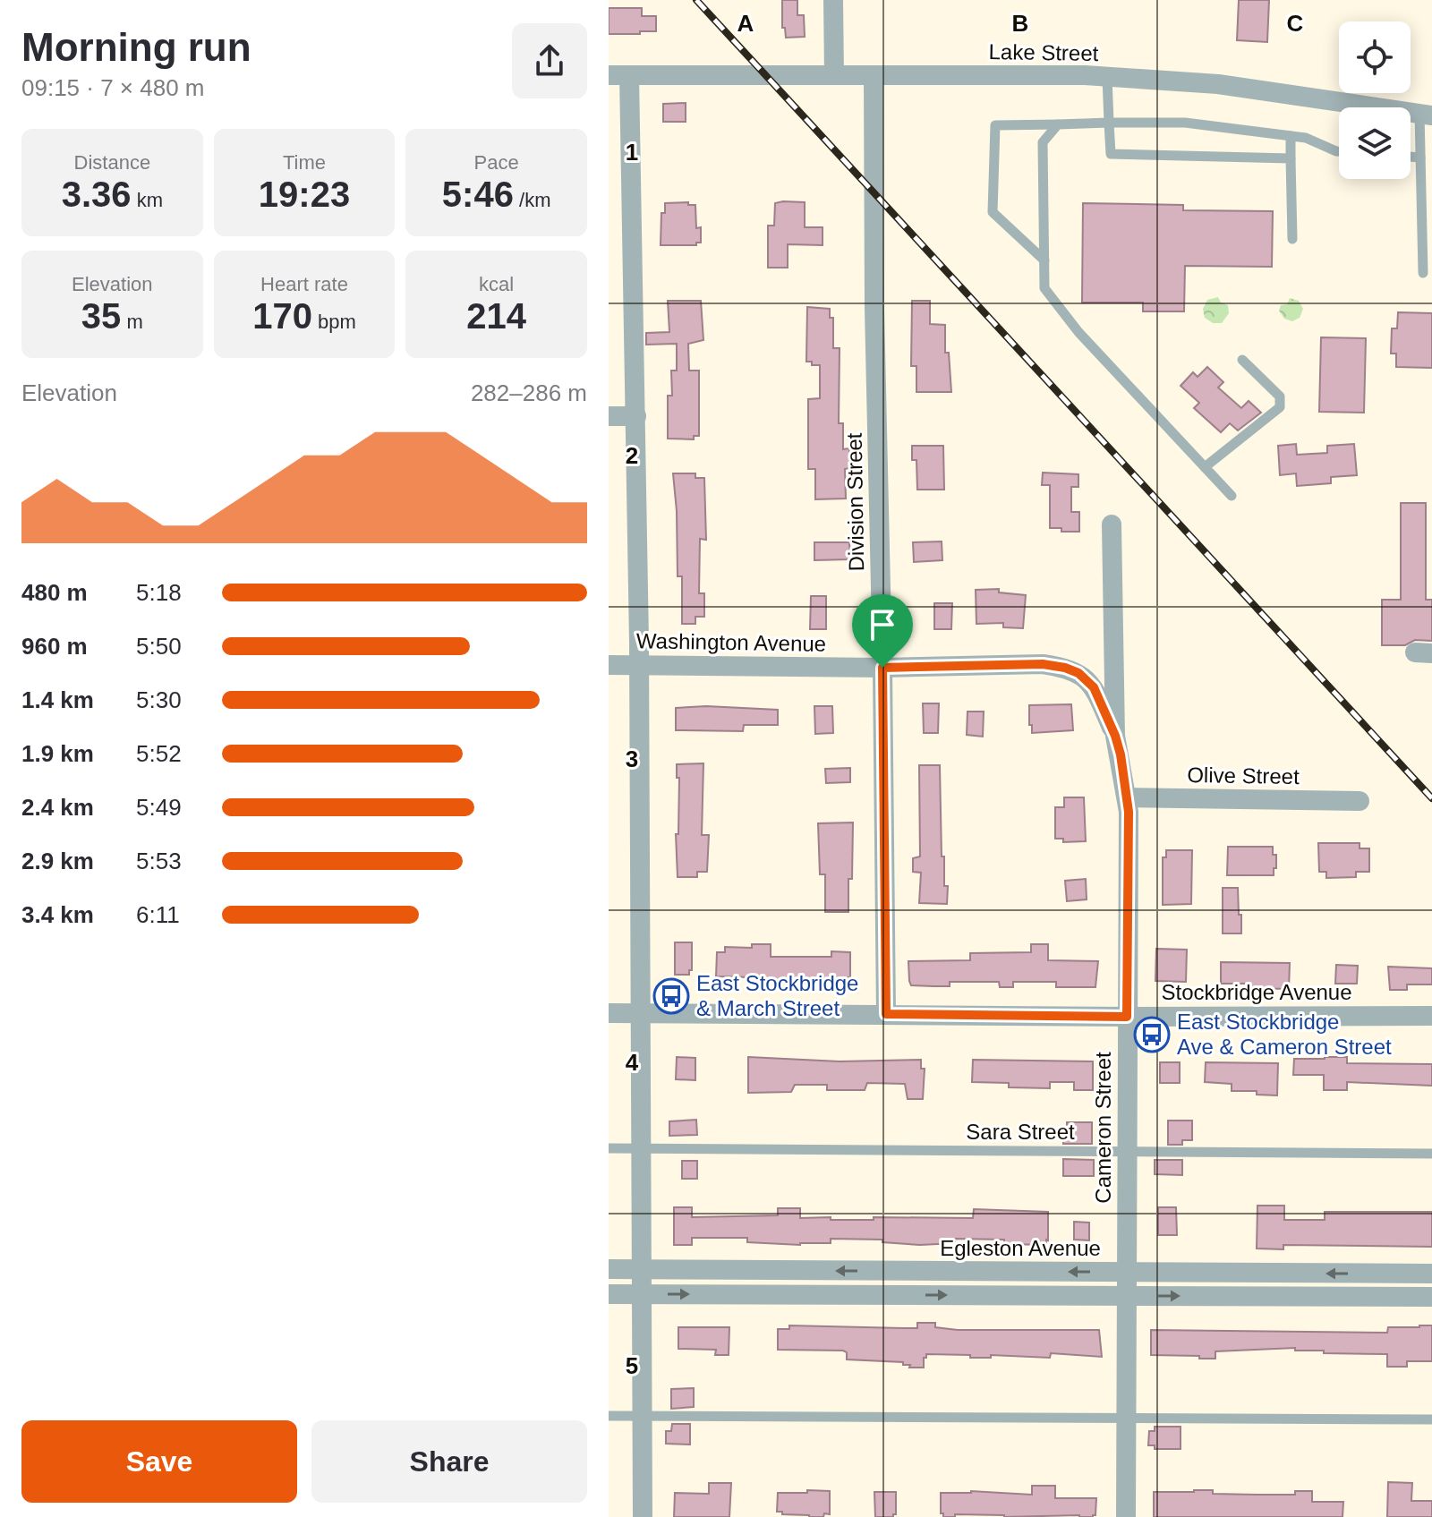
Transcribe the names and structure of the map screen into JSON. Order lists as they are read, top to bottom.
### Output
{
  "streets": {
    "street": [
      "Lake Street",
      "Division Street",
      "Washington Avenue",
      "Olive Street",
      "Stockbridge Avenue",
      "Cameron Street",
      "Egleston Avenue"
    ],
    "lane": ["Sara Street"]
  },
  "crossings": [
    ["Lake Street", "Division Street"],
    ["Division Street", "Washington Avenue"],
    ["Division Street", "Stockbridge Avenue"],
    ["Washington Avenue", "Cameron Street"],
    ["Olive Street", "Cameron Street"],
    ["Stockbridge Avenue", "Cameron Street"],
    ["Cameron Street", "Sara Street"],
    ["Cameron Street", "Egleston Avenue"]
  ],
  "places": {
    "bus stop": ["East Stockbridge & March Street", "East Stockbridge Ave & Cameron Street"]
  },
  "page": {
    "heading": ["Morning run", "09:15 · 7 × 480 m"],
    "stats": [
      ["Distance", "3.36 km"],
      ["Time", "19:23"],
      ["Pace", "5:46 /km"],
      ["Elevation", "35 m"],
      ["Heart rate", "170 bpm"],
      ["kcal", "214"]
    ],
    "chart": ["Elevation", "282–286 m"],
    "list": [
      {
        "name": "480 m",
        "note": "5:18"
      },
      {
        "name": "960 m",
        "note": "5:50"
      },
      {
        "name": "1.4 km",
        "note": "5:30"
      },
      {
        "name": "1.9 km",
        "note": "5:52"
      },
      {
        "name": "2.4 km",
        "note": "5:49"
      },
      {
        "name": "2.9 km",
        "note": "5:53"
      },
      {
        "name": "3.4 km",
        "note": "6:11"
      }
    ],
    "buttons": ["Save", "Share"]
  },
  "grid": {
    "columns": ["A", "B", "C"],
    "rows": [
      "1",
      "2",
      "3",
      "4",
      "5"
    ]
  }
}
